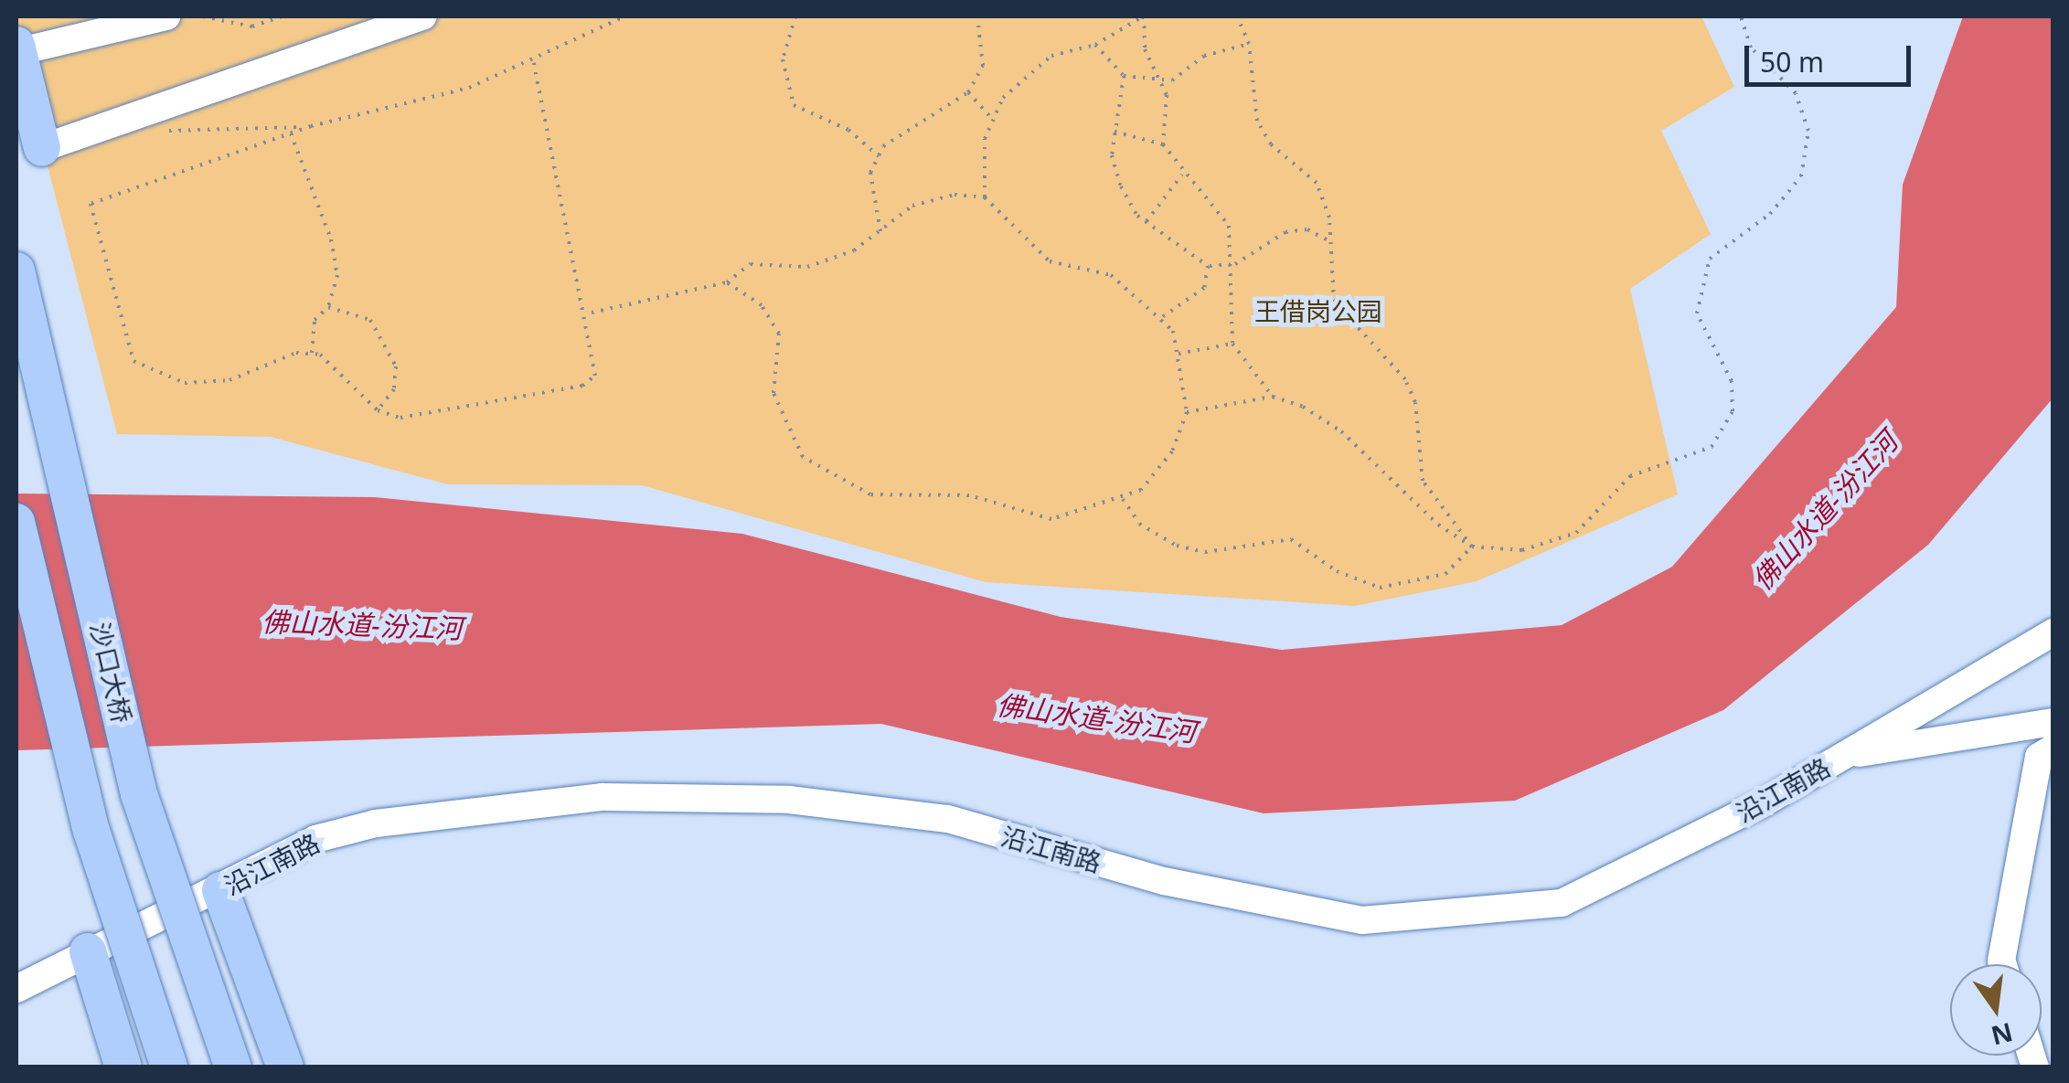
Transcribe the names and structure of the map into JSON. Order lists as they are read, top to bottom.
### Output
{
  "streets": {
    "main road": ["沙口大桥"],
    "street": ["沿江南路"]
  },
  "water": ["佛山水道-汾江河"],
  "parks": ["王借岗公园"],
  "scale_bar": "50 m",
  "north": "bottom"
}
